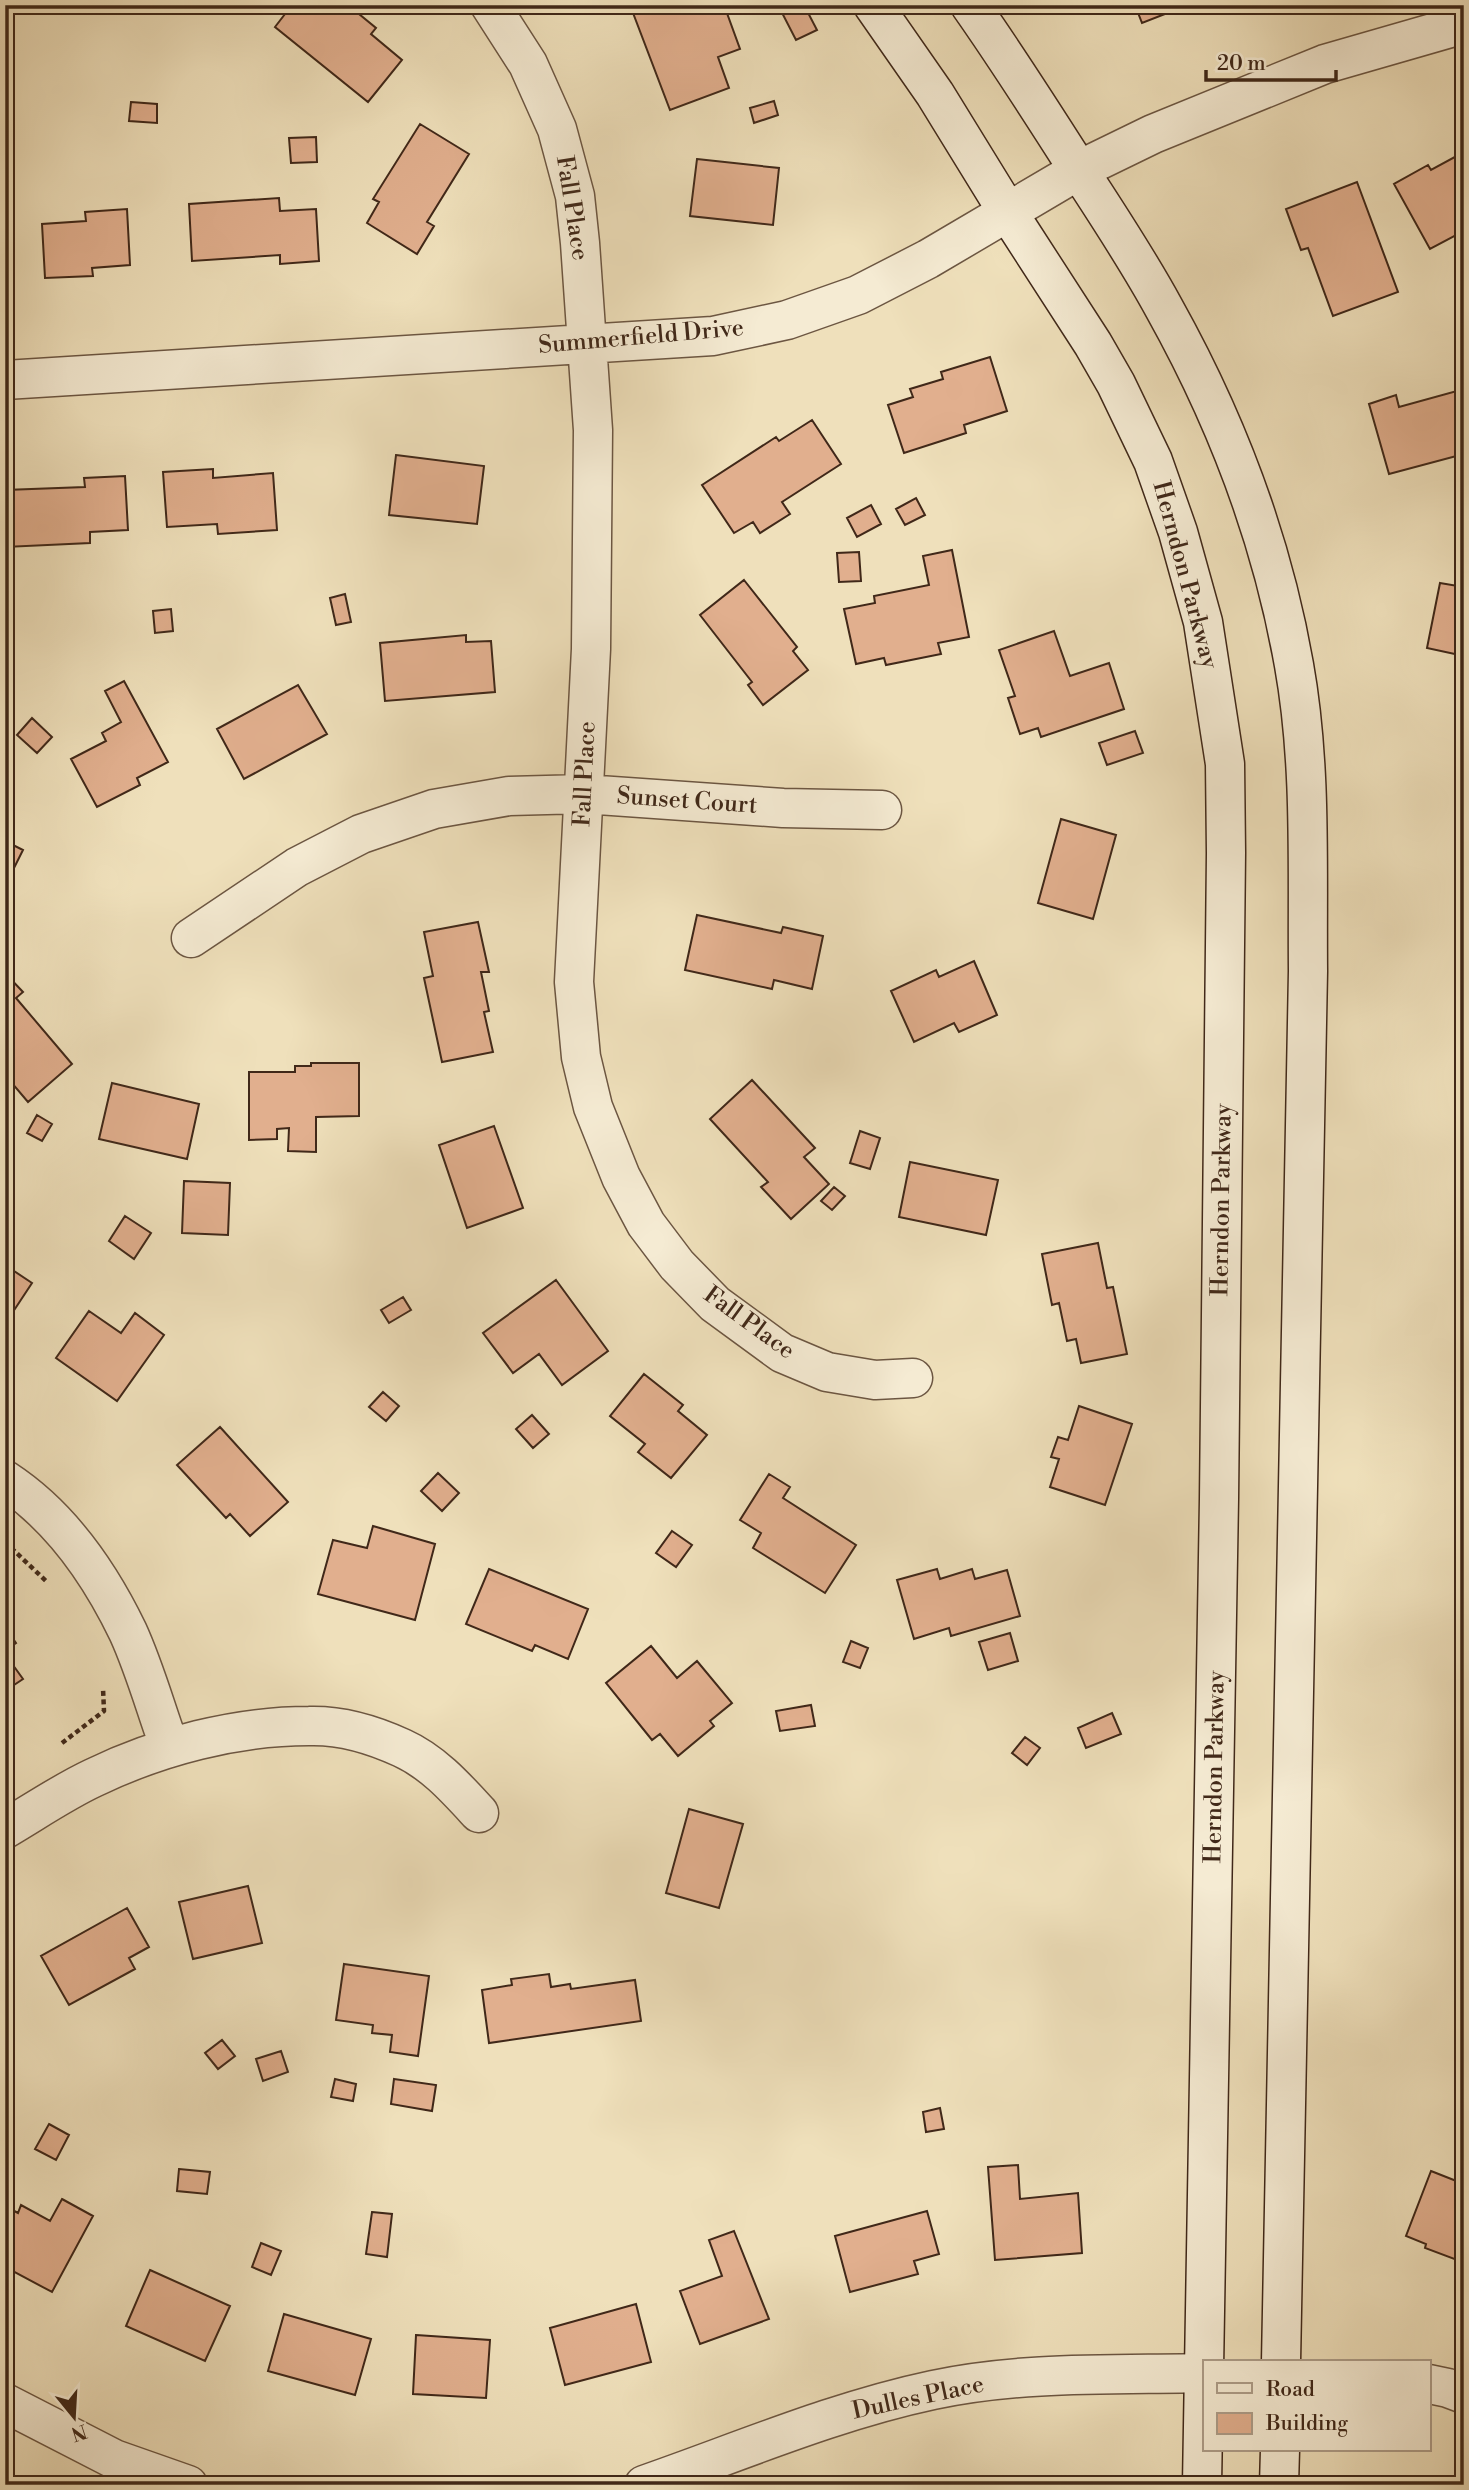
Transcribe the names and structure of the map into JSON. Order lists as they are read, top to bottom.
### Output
{
  "streets": {
    "street": [
      "Fall Place",
      "Summerfield Drive",
      "Herndon Parkway",
      "Sunset Court",
      "Dulles Place"
    ]
  },
  "crossings": [
    ["Fall Place", "Summerfield Drive"],
    ["Fall Place", "Sunset Court"],
    ["Summerfield Drive", "Herndon Parkway"]
  ],
  "legend": ["Road", "Building"],
  "scale_bar": "20 m",
  "north": "bottom"
}
